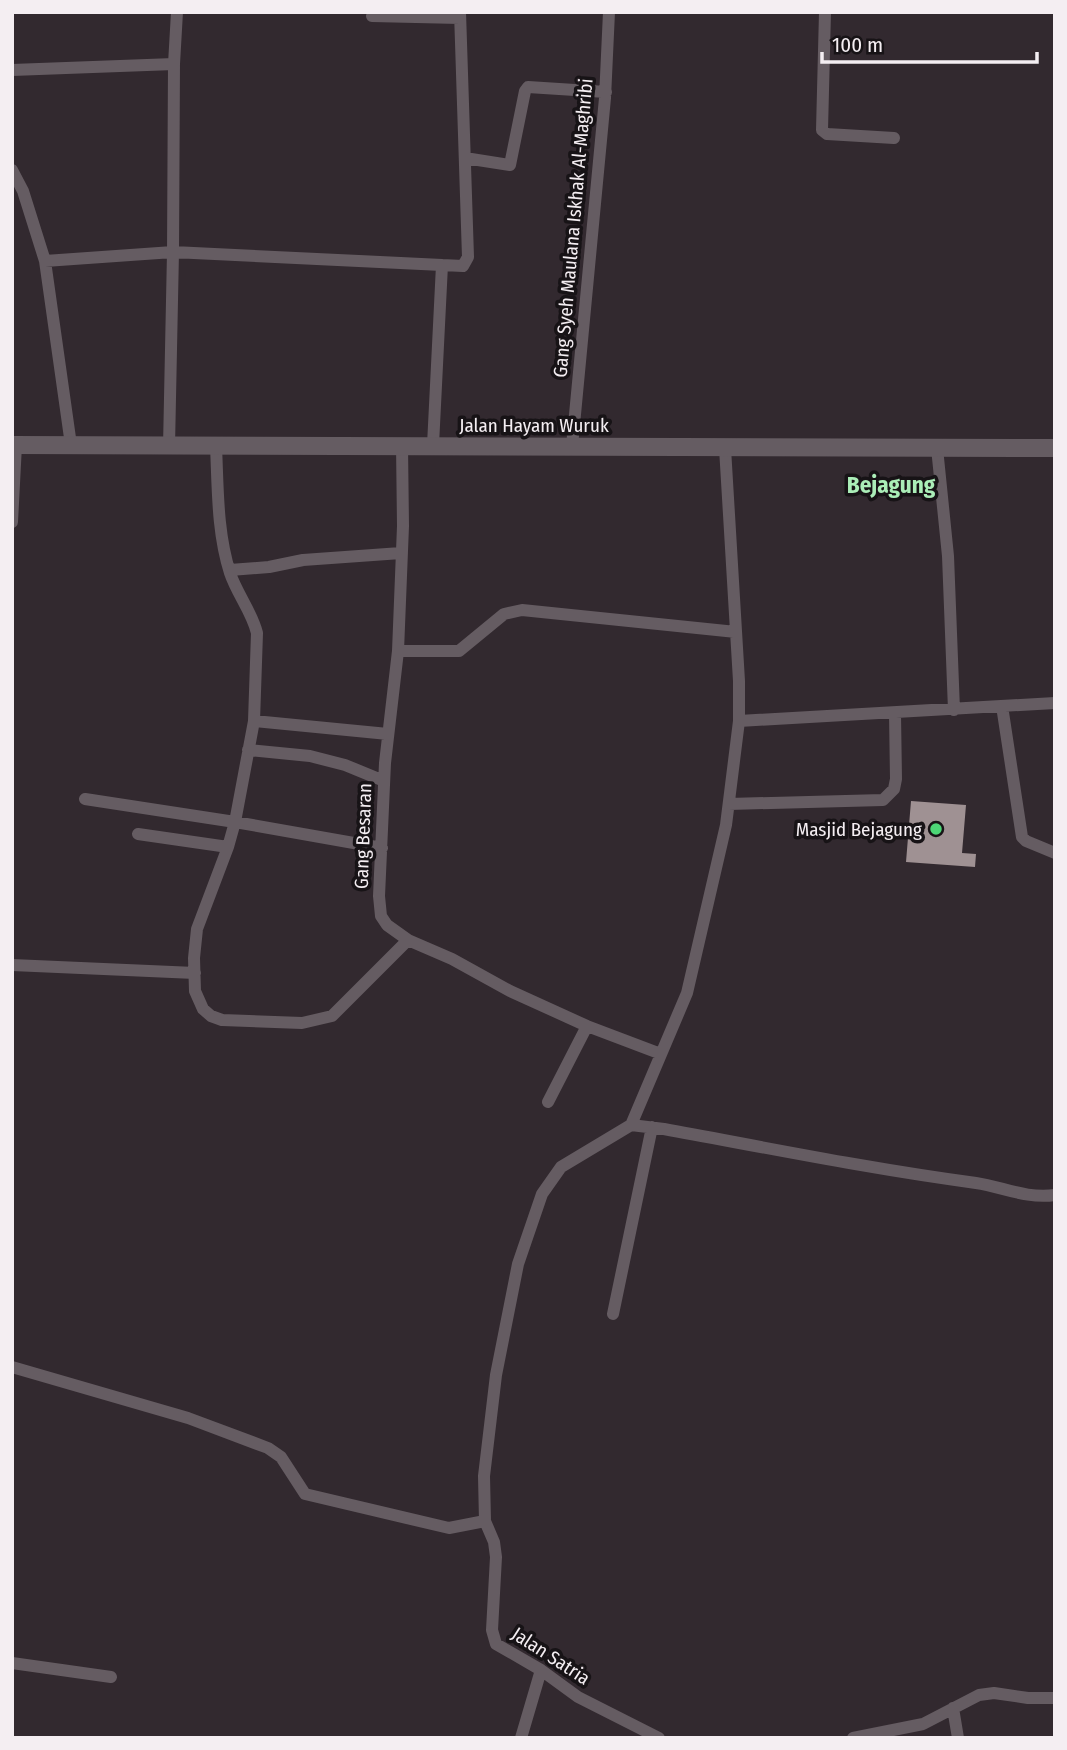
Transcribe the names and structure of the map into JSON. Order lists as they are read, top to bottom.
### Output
{
  "streets": {
    "main road": ["Jalan Hayam Wuruk"],
    "street": ["Gang Syeh Maulana Iskhak Al-Maghribi", "Gang Besaran", "Jalan Satria"]
  },
  "crossings": [
    ["Gang Syeh Maulana Iskhak Al-Maghribi", "Jalan Hayam Wuruk"],
    ["Jalan Hayam Wuruk", "Gang Besaran"]
  ],
  "districts": ["Bejagung"],
  "places": ["Masjid Bejagung"],
  "scale_bar": "100 m"
}
